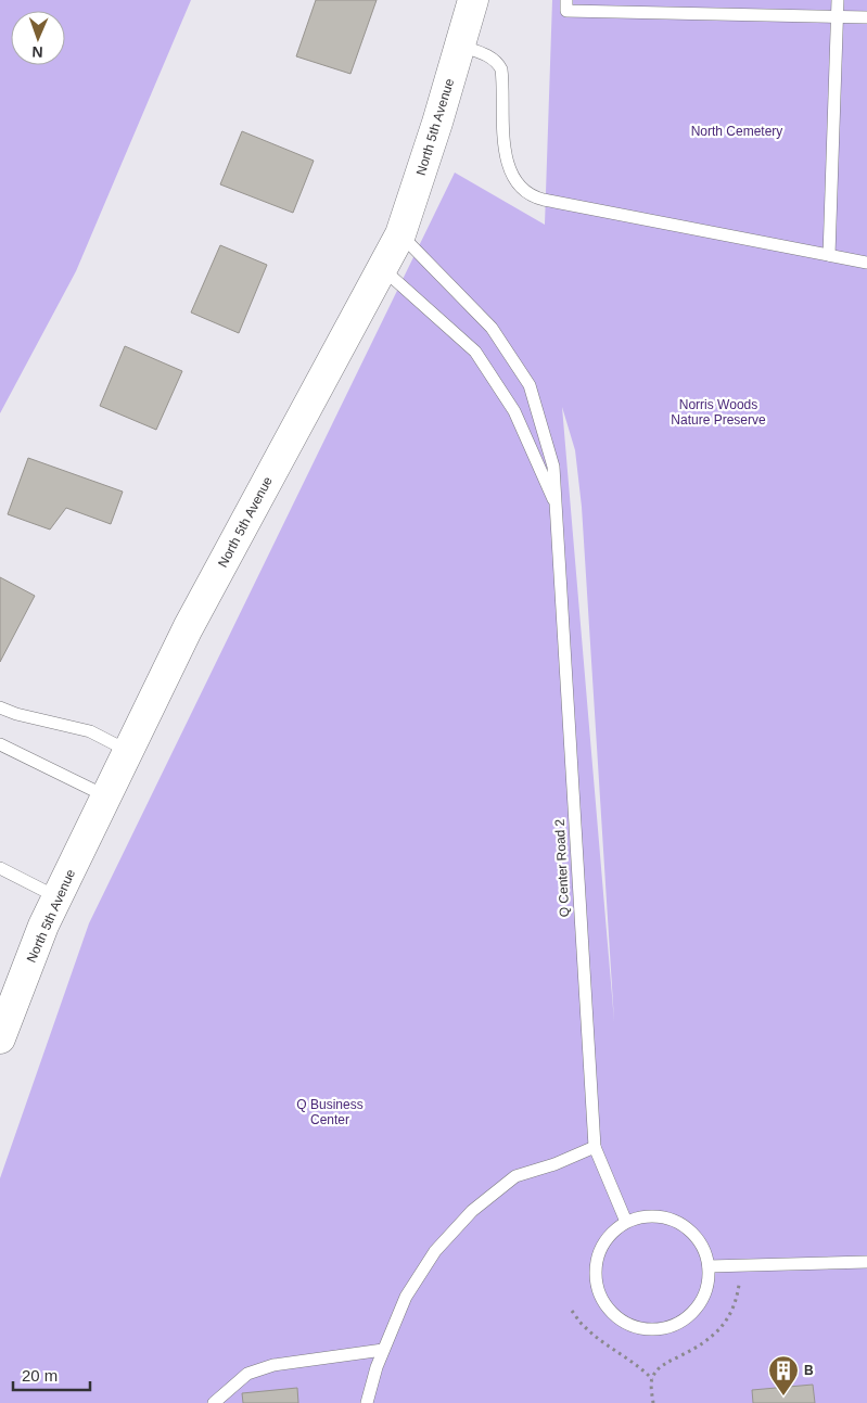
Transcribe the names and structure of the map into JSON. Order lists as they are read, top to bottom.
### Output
{
  "streets": {
    "main road": ["North 5th Avenue"],
    "lane": ["Q Center Road 2"]
  },
  "crossings": [
    ["North 5th Avenue", "Q Center Road 2"]
  ],
  "parks": ["North Cemetery", "Norris Woods Nature Preserve", "Q Business Center"],
  "places": {
    "building": ["B"]
  },
  "scale_bar": "20 m",
  "north": "bottom"
}
